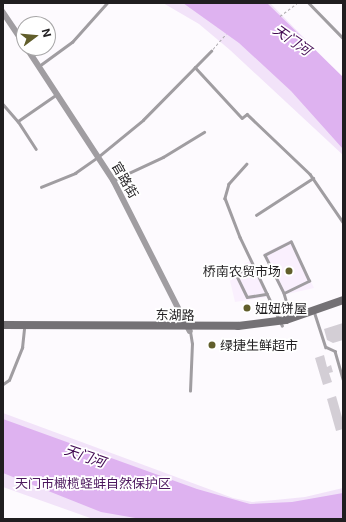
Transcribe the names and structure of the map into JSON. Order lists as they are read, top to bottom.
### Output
{
  "streets": {
    "main road": ["东湖路"],
    "street": ["官路街"]
  },
  "crossings": [
    ["官路街", "东湖路"]
  ],
  "water": ["天门河"],
  "parks": ["天门市橄榄蛏蚌自然保护区"],
  "places": ["桥南农贸市场", "妞妞饼屋", "绿捷生鲜超市"],
  "north": "right"
}
